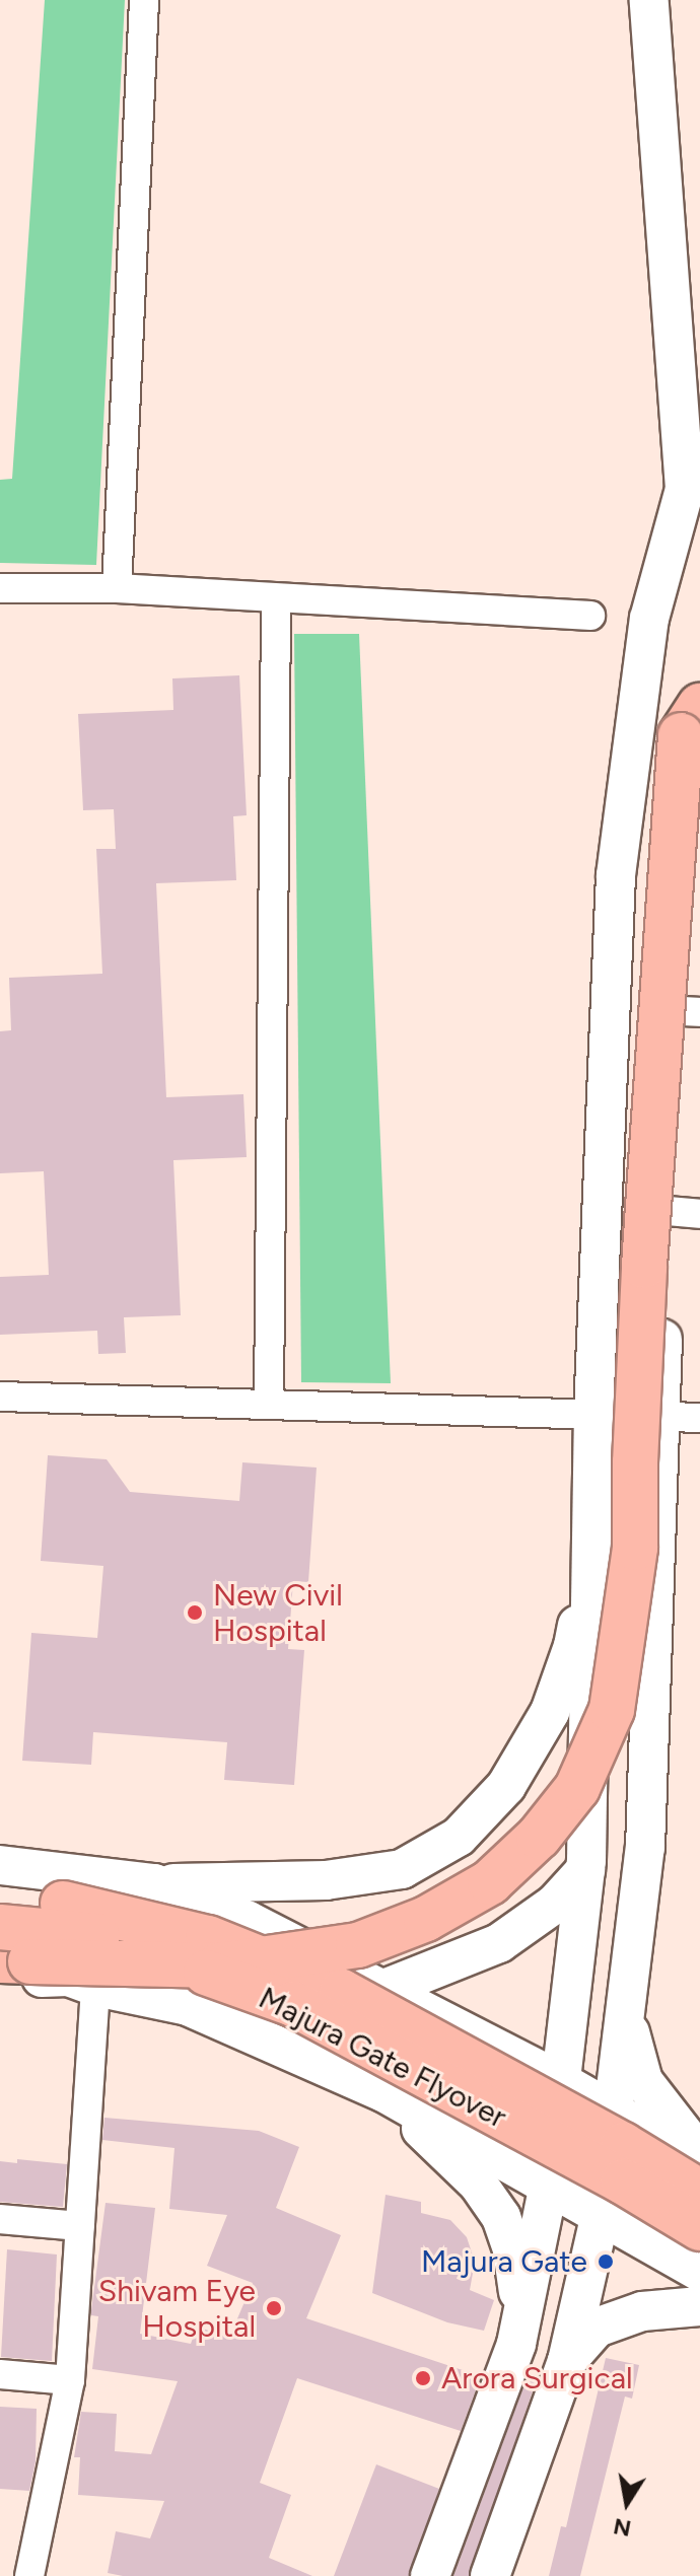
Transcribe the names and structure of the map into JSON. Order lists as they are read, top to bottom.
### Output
{
  "streets": {
    "highway": ["Majura Gate Flyover"]
  },
  "places": [
    "New Civil Hospital",
    "Majura Gate",
    "Shivam Eye Hospital",
    "Arora Surgical"
  ],
  "north": "bottom"
}
